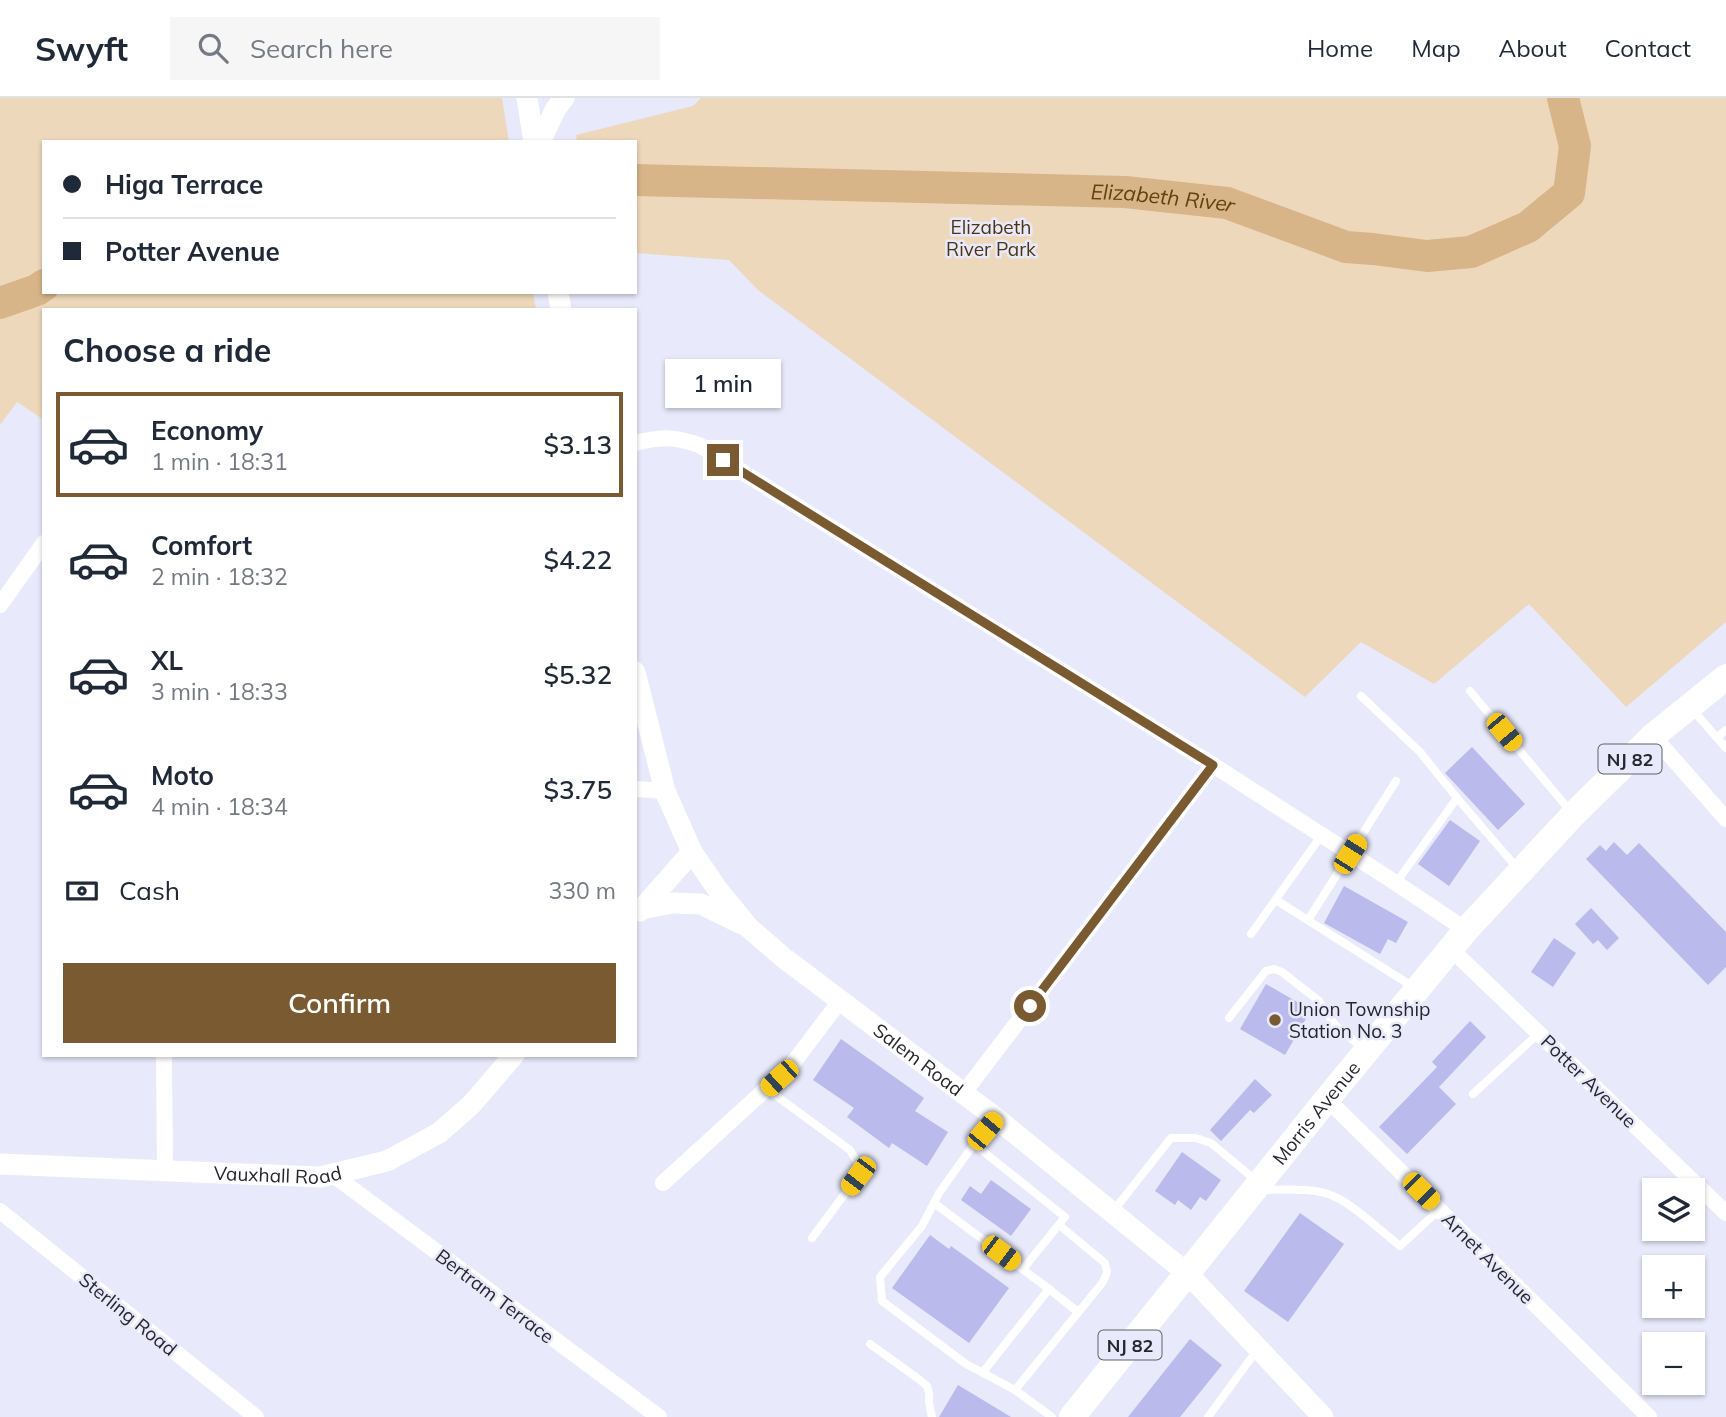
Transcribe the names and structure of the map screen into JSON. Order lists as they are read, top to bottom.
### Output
{
  "streets": {
    "main road": ["NJ 82", "Morris Avenue"],
    "street": [
      "Salem Road",
      "Potter Avenue",
      "Vauxhall Road",
      "Arnet Avenue",
      "Bertram Terrace",
      "Sterling Road"
    ]
  },
  "crossings": [
    ["Salem Road", "Morris Avenue"],
    ["Potter Avenue", "Morris Avenue"],
    ["Morris Avenue", "Arnet Avenue"],
    ["Vauxhall Road", "Bertram Terrace"]
  ],
  "water": ["Elizabeth River"],
  "parks": ["Elizabeth River Park"],
  "places": ["Union Township Station No. 3"],
  "page": {
    "header": "Swyft",
    "search": "Search here",
    "nav": [
      "Home",
      "Map",
      "About",
      "Contact"
    ],
    "banner": ["Higa Terrace", "Potter Avenue"],
    "heading": "Choose a ride",
    "bubble": "1 min",
    "list": [
      {
        "name": "Economy",
        "note": "1 min · 18:31",
        "value": "$3.13"
      },
      {
        "name": "Comfort",
        "note": "2 min · 18:32",
        "value": "$4.22"
      },
      {
        "name": "XL",
        "note": "3 min · 18:33",
        "value": "$5.32"
      },
      {
        "name": "Moto",
        "note": "4 min · 18:34",
        "value": "$3.75"
      }
    ],
    "pay": ["Cash", "330 m"],
    "buttons": "Confirm",
    "map_buttons": ["+", "−"]
  }
}
